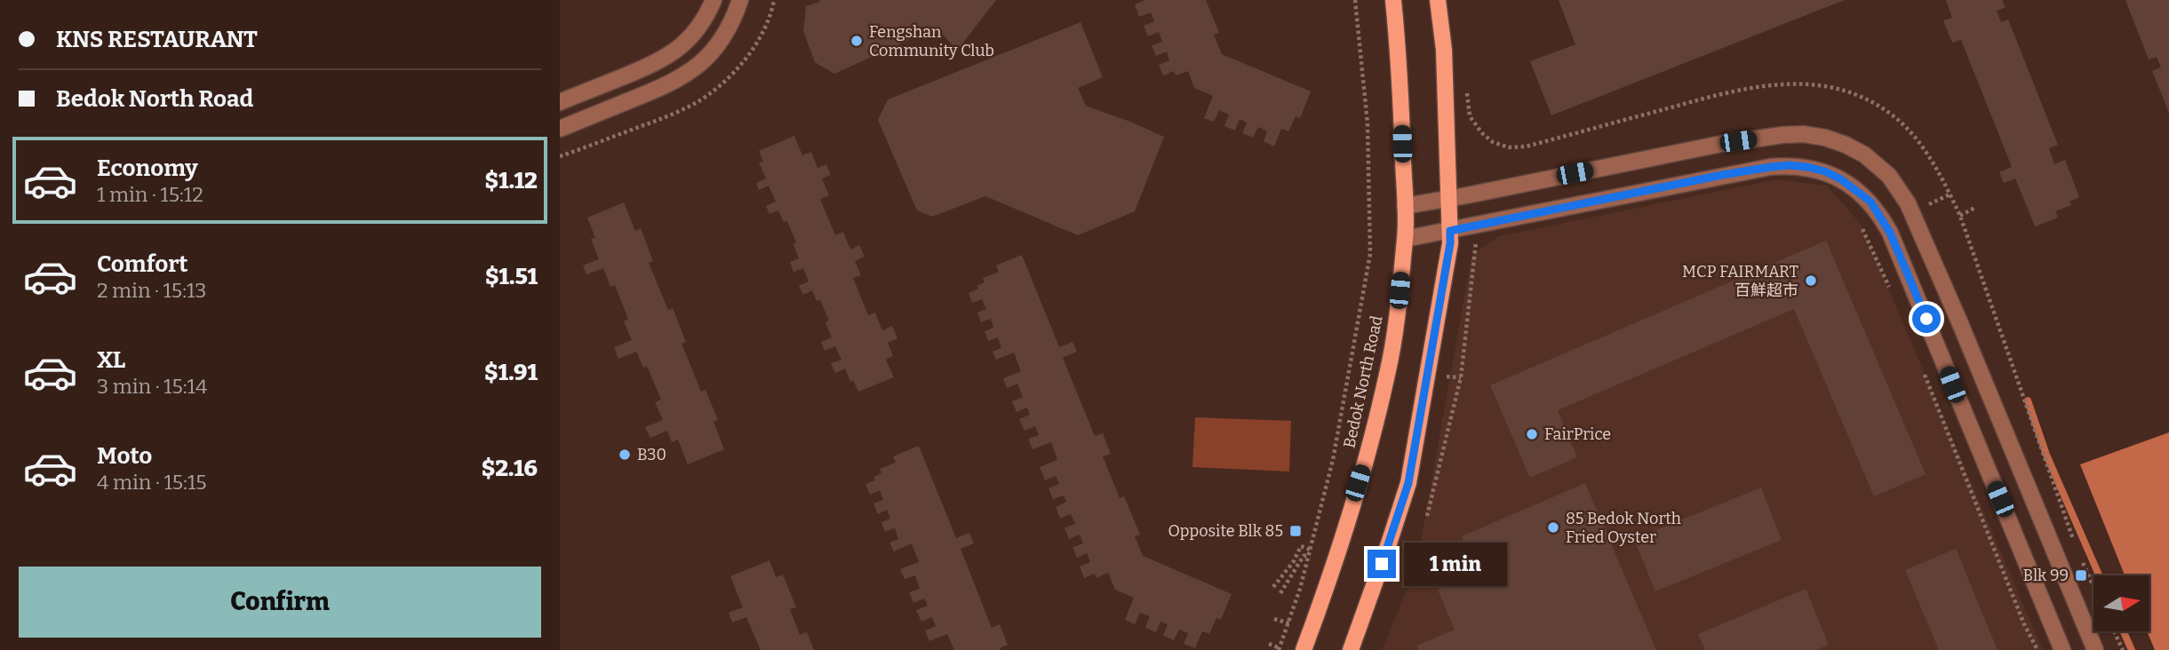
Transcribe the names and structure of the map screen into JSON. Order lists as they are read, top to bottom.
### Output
{
  "streets": {
    "main road": ["Bedok North Road"]
  },
  "places": {
    "other": [
      "Fengshan Community Club",
      "MCP FAIRMART 百鮮超市",
      "FairPrice",
      "B30",
      "85 Bedok North Fried Oyster"
    ],
    "transit": ["Opposite Blk 85", "Blk 99"]
  },
  "north": "right",
  "page": {
    "banner": ["KNS RESTAURANT", "Bedok North Road"],
    "list": [
      {
        "name": "Economy",
        "note": "1 min · 15:12",
        "value": "$1.12"
      },
      {
        "name": "Comfort",
        "note": "2 min · 15:13",
        "value": "$1.51"
      },
      {
        "name": "XL",
        "note": "3 min · 15:14",
        "value": "$1.91"
      },
      {
        "name": "Moto",
        "note": "4 min · 15:15",
        "value": "$2.16"
      }
    ],
    "bubble": "1 min",
    "buttons": "Confirm"
  }
}
